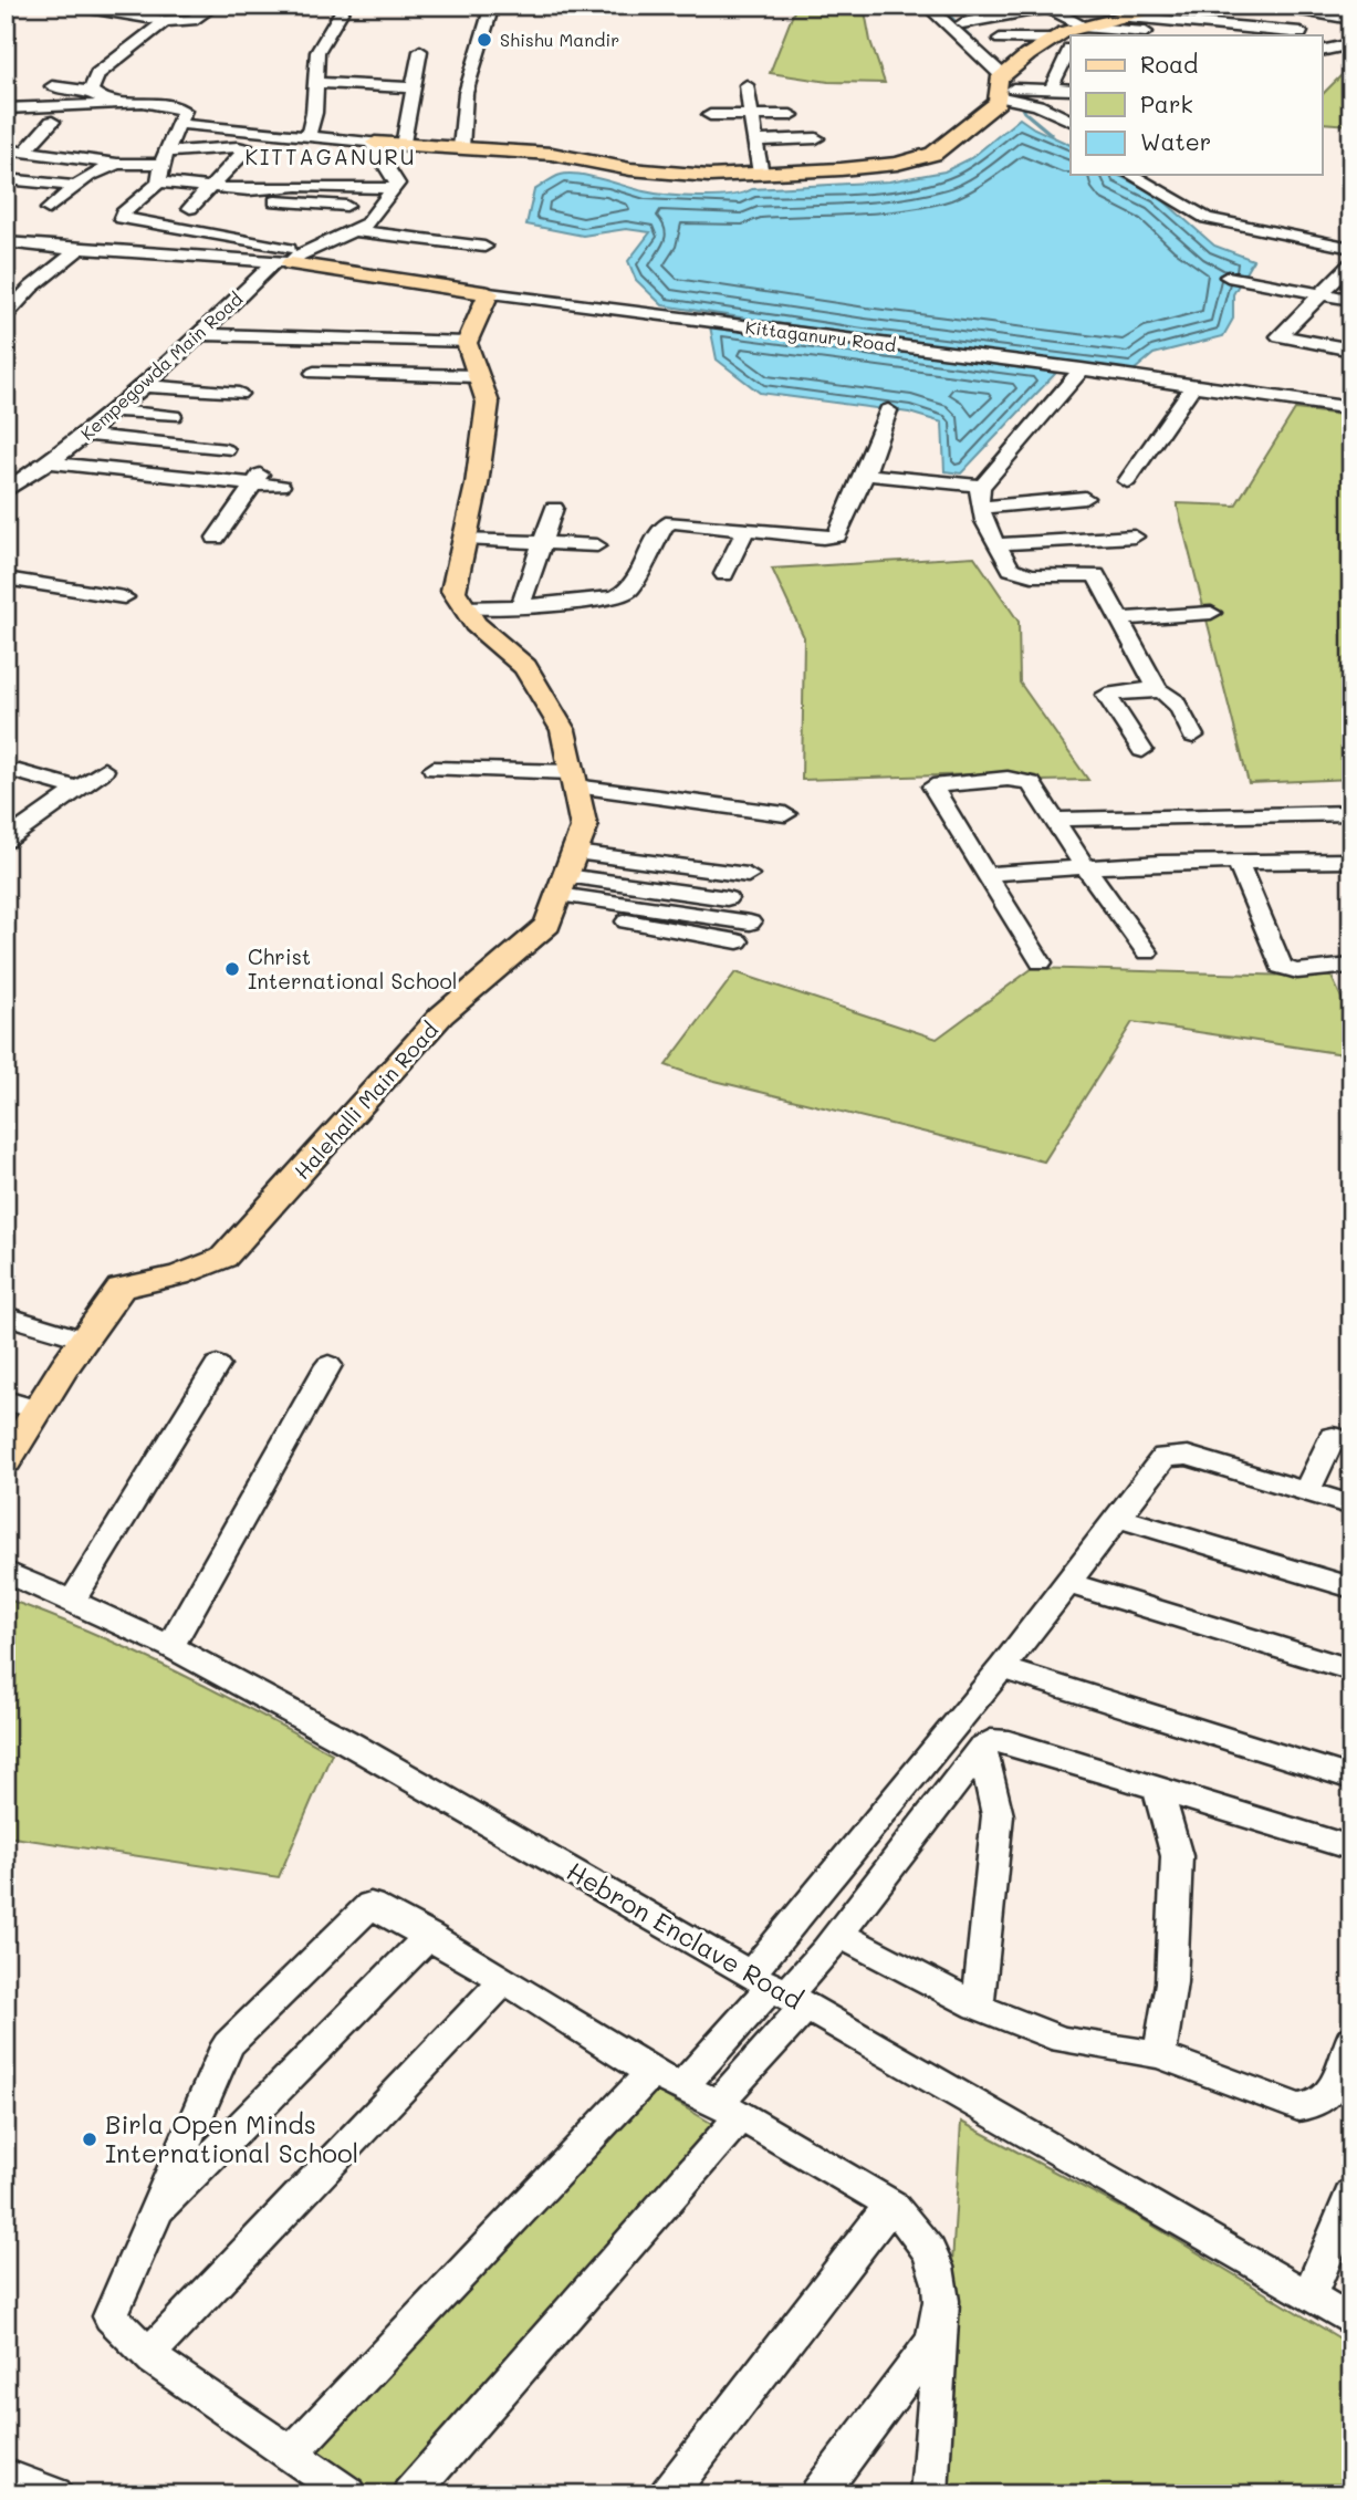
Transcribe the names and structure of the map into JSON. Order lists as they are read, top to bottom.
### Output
{
  "streets": {
    "main road": ["Kittaganuru Road", "Halehalli Main Road"],
    "street": ["Kempegowda Main Road", "Hebron Enclave Road"]
  },
  "crossings": [
    ["Kittaganuru Road", "Kempegowda Main Road"]
  ],
  "districts": ["KITTAGANURU"],
  "places": ["Shishu Mandir", "Christ International School", "Birla Open Minds International School"],
  "legend": ["Road", "Park", "Water"]
}
